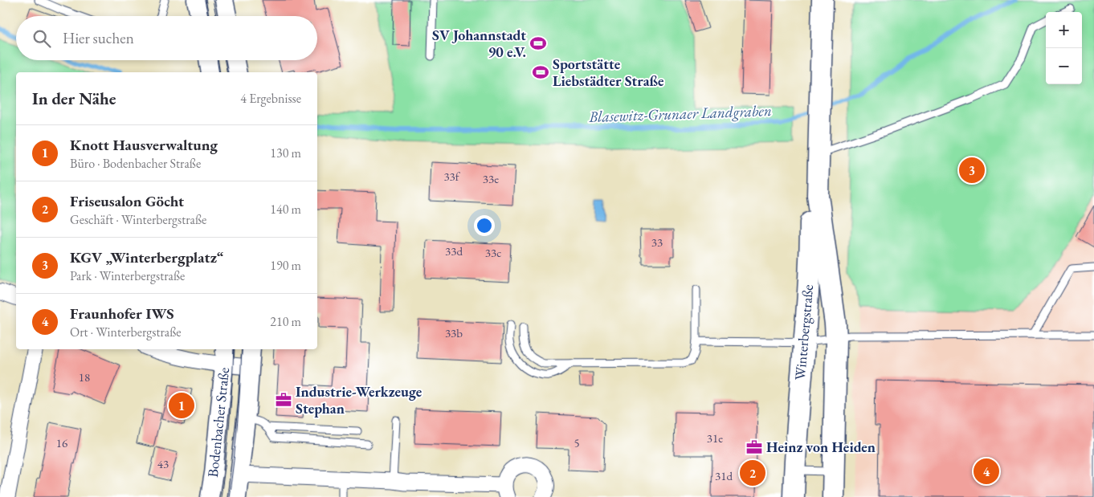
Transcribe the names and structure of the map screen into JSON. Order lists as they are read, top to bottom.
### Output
{
  "streets": {
    "main road": ["Winterbergstraße"],
    "street": ["Bodenbacher Straße"]
  },
  "water": ["Blasewitz‐Grunaer Landgraben"],
  "places": {
    "sports": ["SV Johannstadt 90 e.V.", "Sportstätte Liebstädter Straße"],
    "office": ["Industrie-Werkzeuge Stephan", "Heinz von Heiden"]
  },
  "house_numbers": [
    "33f",
    "33e",
    "33",
    "33d",
    "33c",
    "33b",
    "18",
    "31e",
    "16",
    "5",
    "43",
    "31d"
  ],
  "page": {
    "map_buttons": ["+", "−"],
    "search": "Hier suchen",
    "heading": ["In der Nähe", "4 Ergebnisse"],
    "list": [
      {
        "mark": "1",
        "name": "Knott Hausverwaltung",
        "note": "Büro · Bodenbacher Straße",
        "value": "130 m"
      },
      {
        "mark": "2",
        "name": "Friseusalon Göcht",
        "note": "Geschäft · Winterbergstraße",
        "value": "140 m"
      },
      {
        "mark": "3",
        "name": "KGV „Winterbergplatz“",
        "note": "Park · Winterbergstraße",
        "value": "190 m"
      },
      {
        "mark": "4",
        "name": "Fraunhofer IWS",
        "note": "Ort · Winterbergstraße",
        "value": "210 m"
      }
    ],
    "pins": [
      "3",
      "1",
      "4",
      "2"
    ]
  }
}
